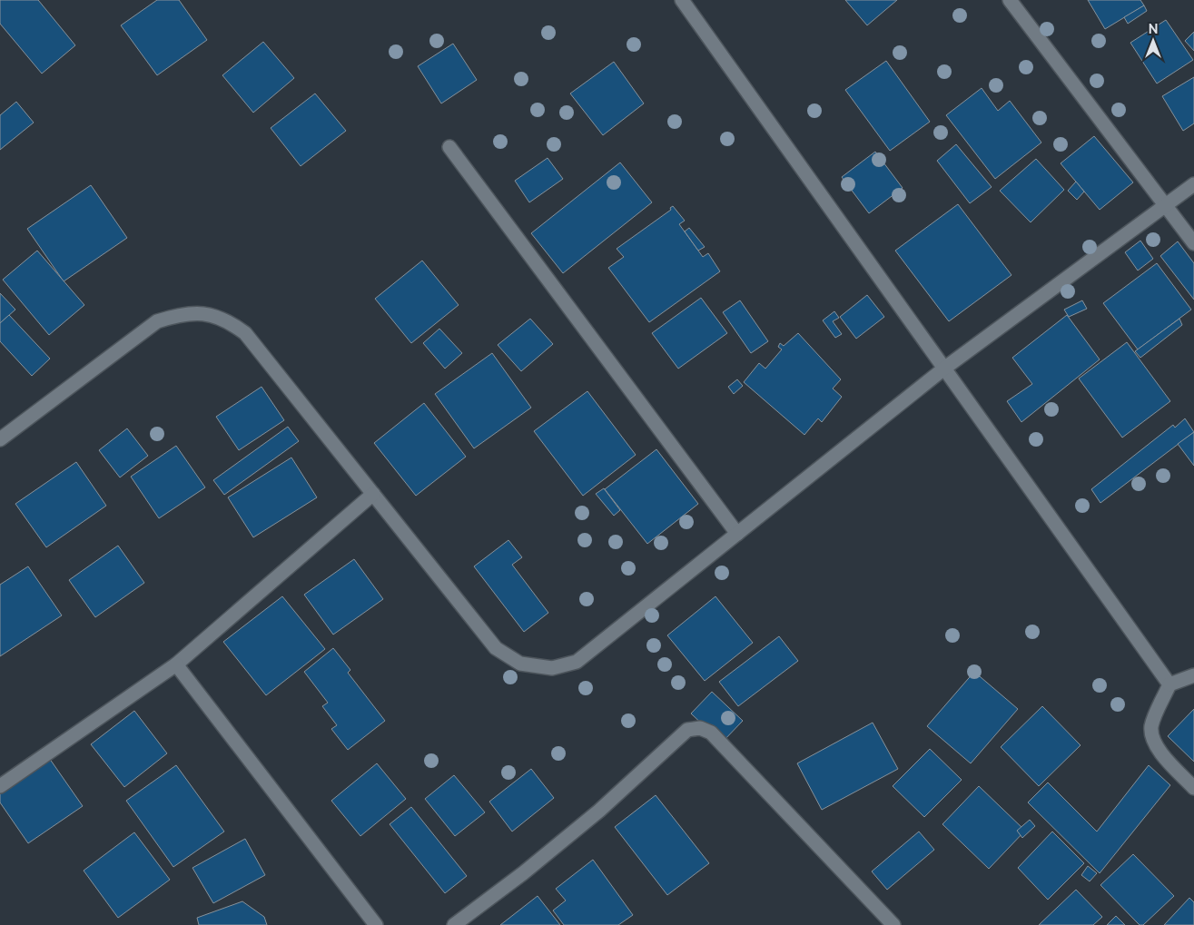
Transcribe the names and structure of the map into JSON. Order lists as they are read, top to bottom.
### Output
{
  "north": "top"
}
